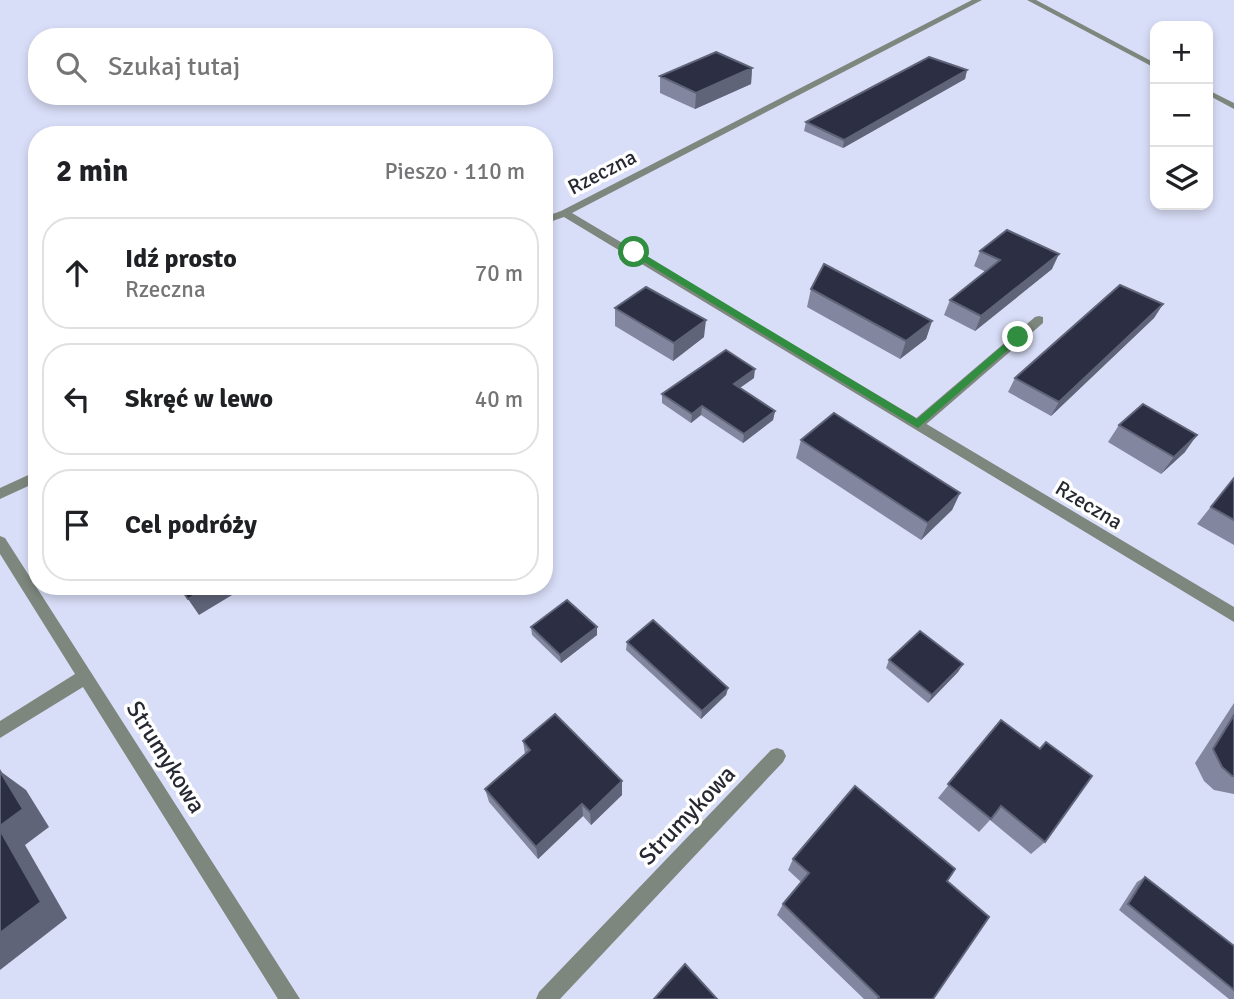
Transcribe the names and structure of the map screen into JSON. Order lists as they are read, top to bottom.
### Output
{
  "streets": {
    "street": ["Rzeczna", "Strumykowa"]
  },
  "page": {
    "map_buttons": ["+", "−"],
    "search": "Szukaj tutaj",
    "heading": ["2 min", "Pieszo · 110 m"],
    "list": [
      ["Idź prosto", "Rzeczna", "70 m"],
      ["Skręć w lewo", "40 m"],
      "Cel podróży"
    ]
  }
}
